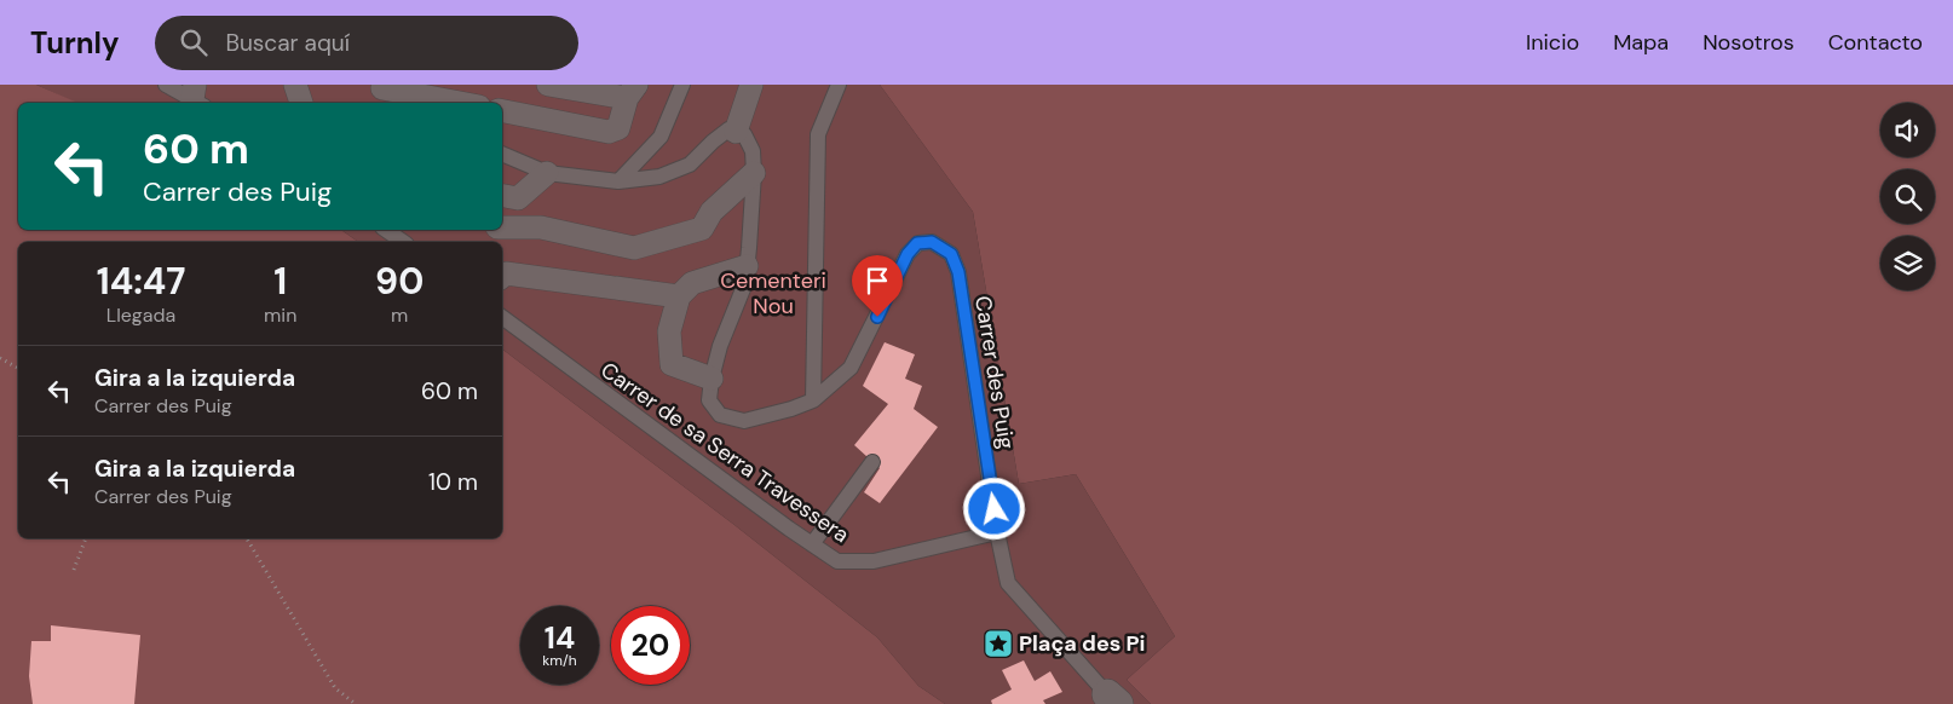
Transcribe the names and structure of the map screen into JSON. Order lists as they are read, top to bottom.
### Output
{
  "streets": {
    "lane": ["Carrer des Puig", "Carrer de sa Serra Travessera"]
  },
  "crossings": [
    ["Carrer des Puig", "Carrer de sa Serra Travessera"]
  ],
  "parks": ["Cementeri Nou"],
  "places": {
    "place": ["Plaça des Pi"]
  },
  "page": {
    "header": "Turnly",
    "search": "Buscar aquí",
    "nav": [
      "Inicio",
      "Mapa",
      "Nosotros",
      "Contacto"
    ],
    "turn": ["60 m", "Carrer des Puig"],
    "eta": [
      "14:47",
      "Llegada",
      "1",
      "min",
      "90",
      "m"
    ],
    "list": [
      {
        "name": "Gira a la izquierda",
        "note": "Carrer des Puig",
        "value": "60 m"
      },
      {
        "name": "Gira a la izquierda",
        "note": "Carrer des Puig",
        "value": "10 m"
      }
    ],
    "speed": "14 km/h",
    "limit": "20"
  }
}
